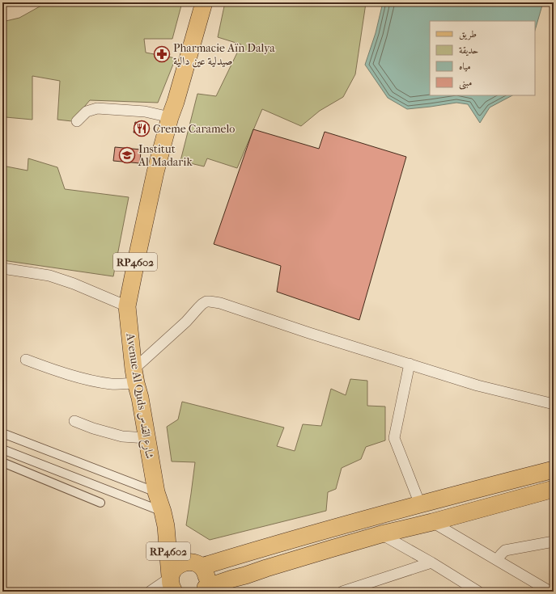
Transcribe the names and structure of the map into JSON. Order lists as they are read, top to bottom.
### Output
{
  "streets": {
    "main road": ["RP4602", "Avenue Al Quds شارع القدس"]
  },
  "crossings": [
    ["RP4602", "Avenue Al Quds شارع القدس"]
  ],
  "places": {
    "pharmacy": ["Pharmacie Aïn Dalya صيدلية عين دالية"],
    "restaurant": ["Creme Caramelo"],
    "school or university": ["Institut Al Madarik"]
  },
  "legend": [
    "طريق",
    "حديقة",
    "مياه",
    "مبنى"
  ]
}
